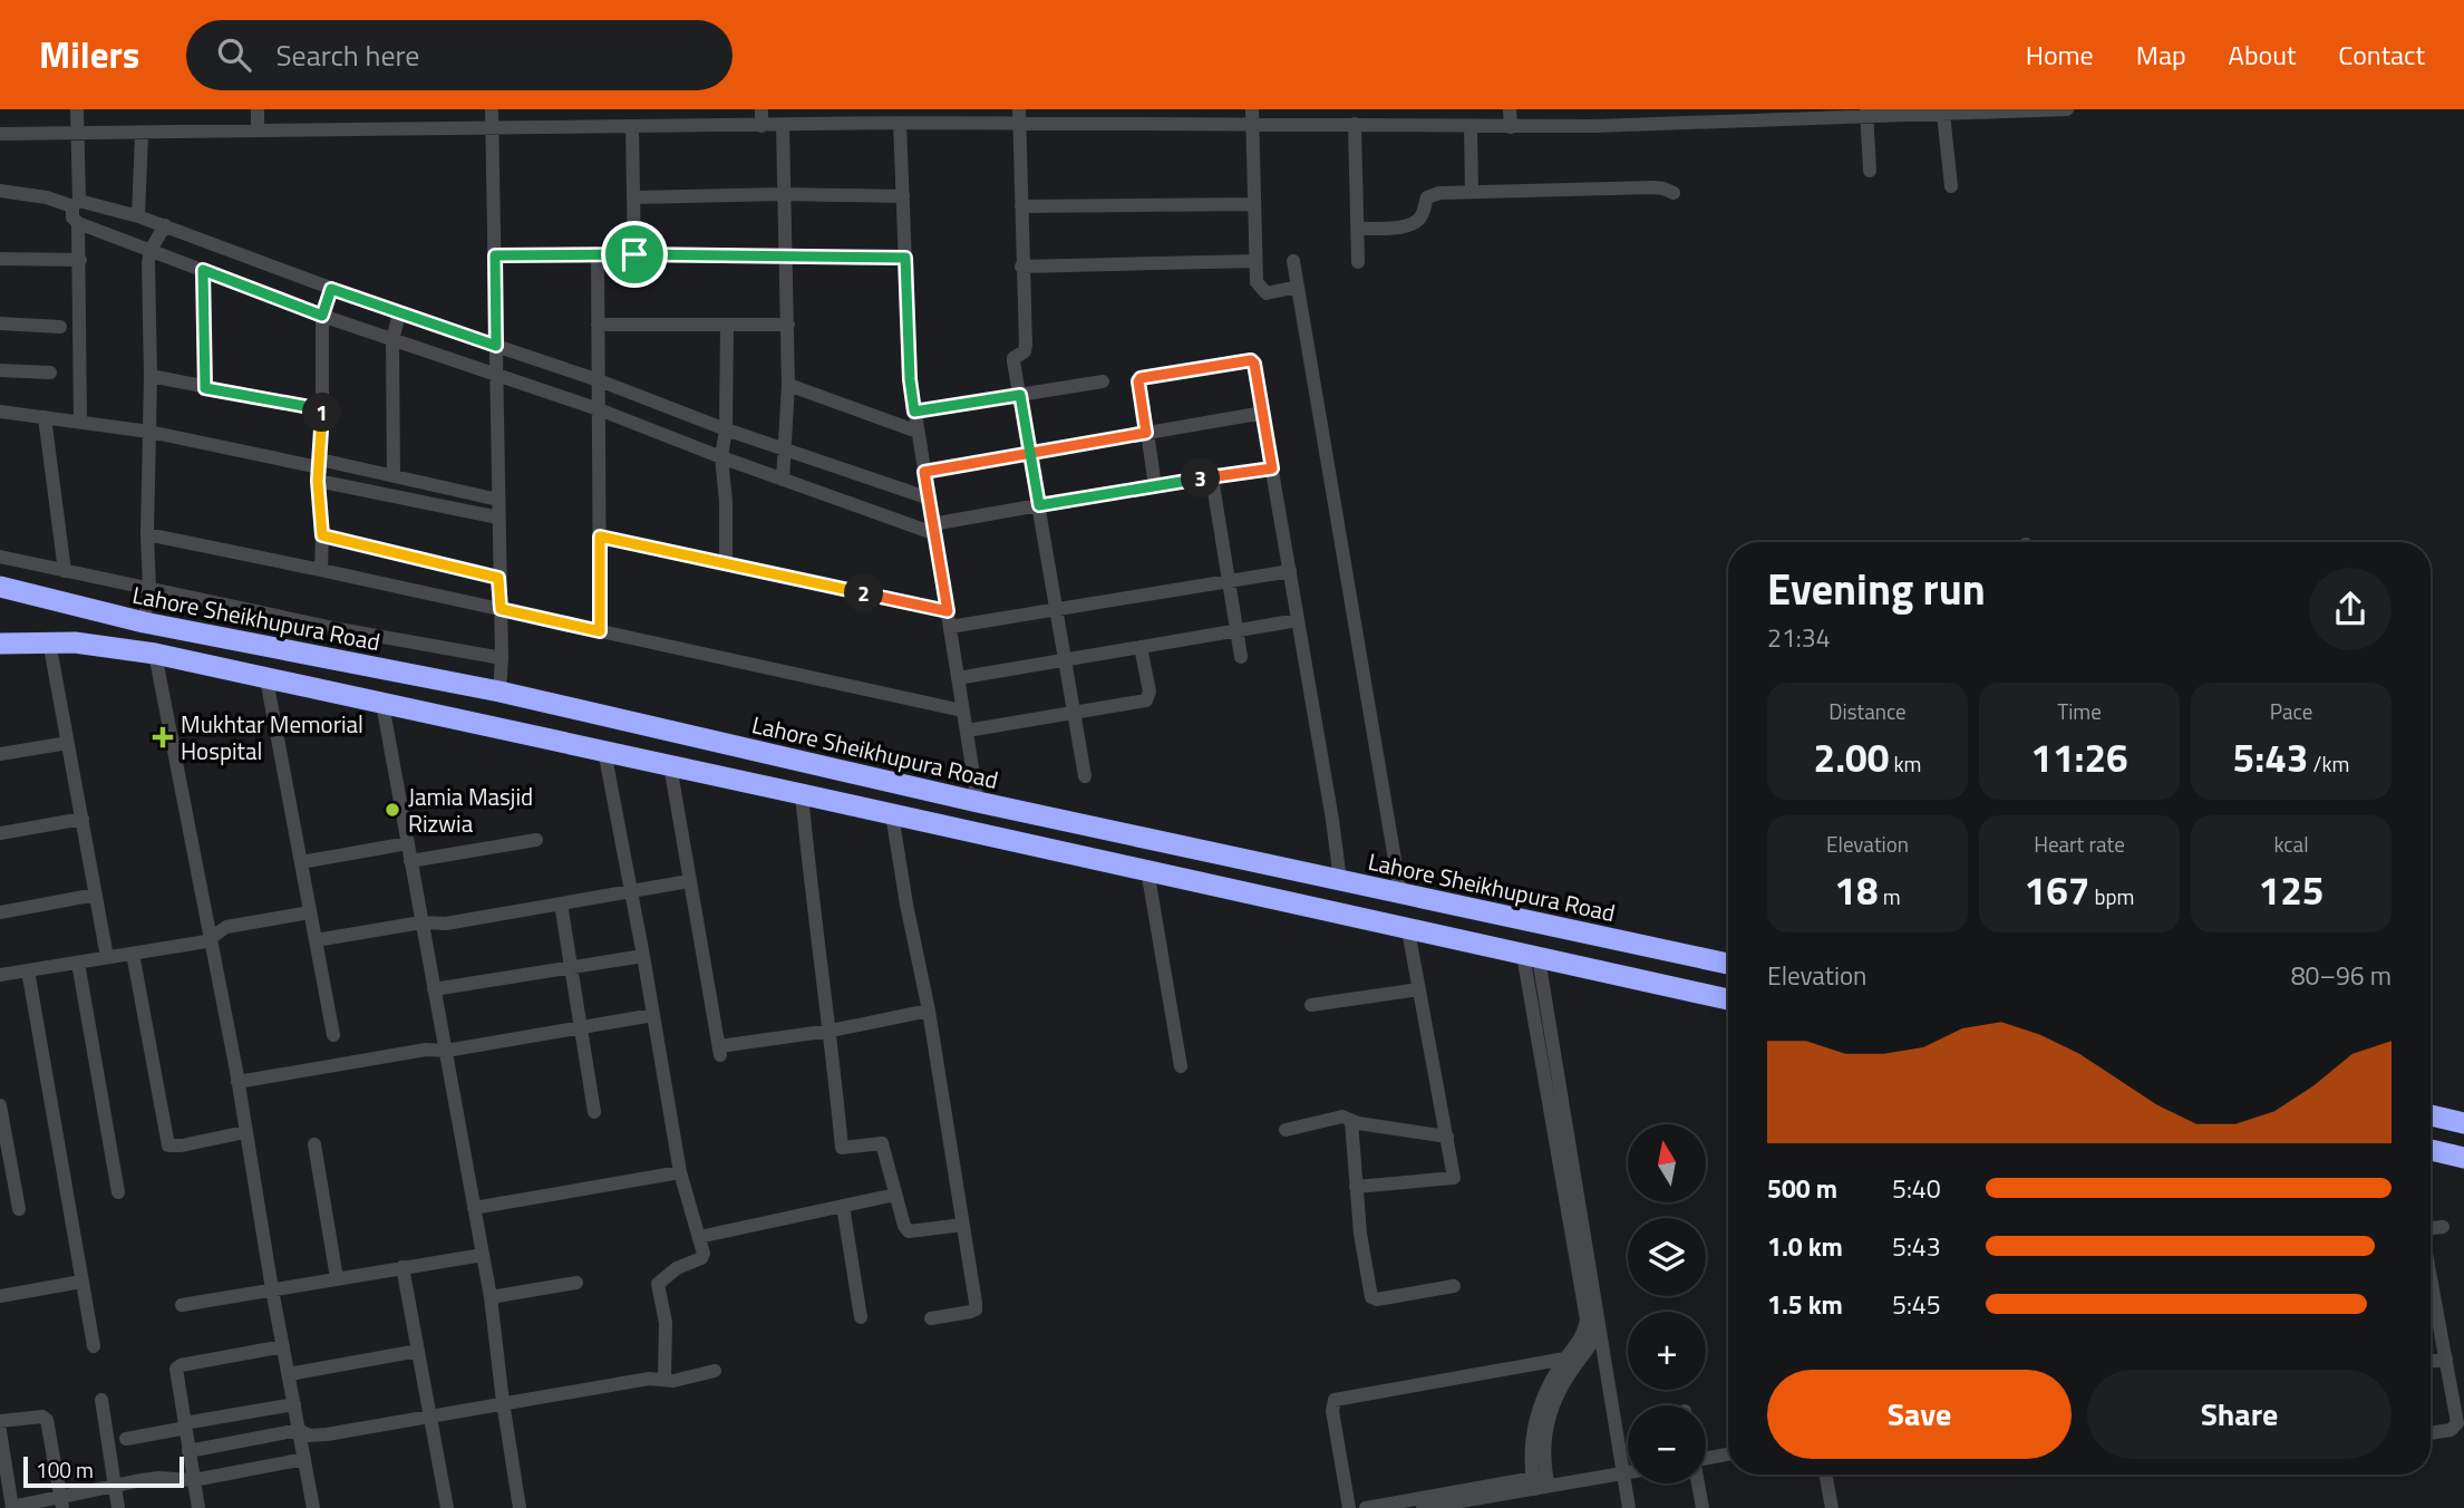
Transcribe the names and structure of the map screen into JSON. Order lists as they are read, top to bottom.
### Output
{
  "streets": {
    "highway": ["Lahore Sheikhupura Road"]
  },
  "places": {
    "health": ["Mukhtar Memorial Hospital"],
    "other": ["Jamia Masjid Rizwia"]
  },
  "scale_bar": "100 m",
  "north": "top",
  "page": {
    "header": "Milers",
    "search": "Search here",
    "nav": [
      "Home",
      "Map",
      "About",
      "Contact"
    ],
    "pins": ["1", "3", "2"],
    "heading": ["Evening run", "21:34"],
    "stats": [
      ["Distance", "2.00 km"],
      ["Time", "11:26"],
      ["Pace", "5:43 /km"],
      ["Elevation", "18 m"],
      ["Heart rate", "167 bpm"],
      ["kcal", "125"]
    ],
    "chart": ["Elevation", "80–96 m"],
    "map_buttons": ["+", "−"],
    "list": [
      {
        "name": "500 m",
        "note": "5:40"
      },
      {
        "name": "1.0 km",
        "note": "5:43"
      },
      {
        "name": "1.5 km",
        "note": "5:45"
      }
    ],
    "buttons": ["Save", "Share"],
    "scale": "100 m"
  }
}
